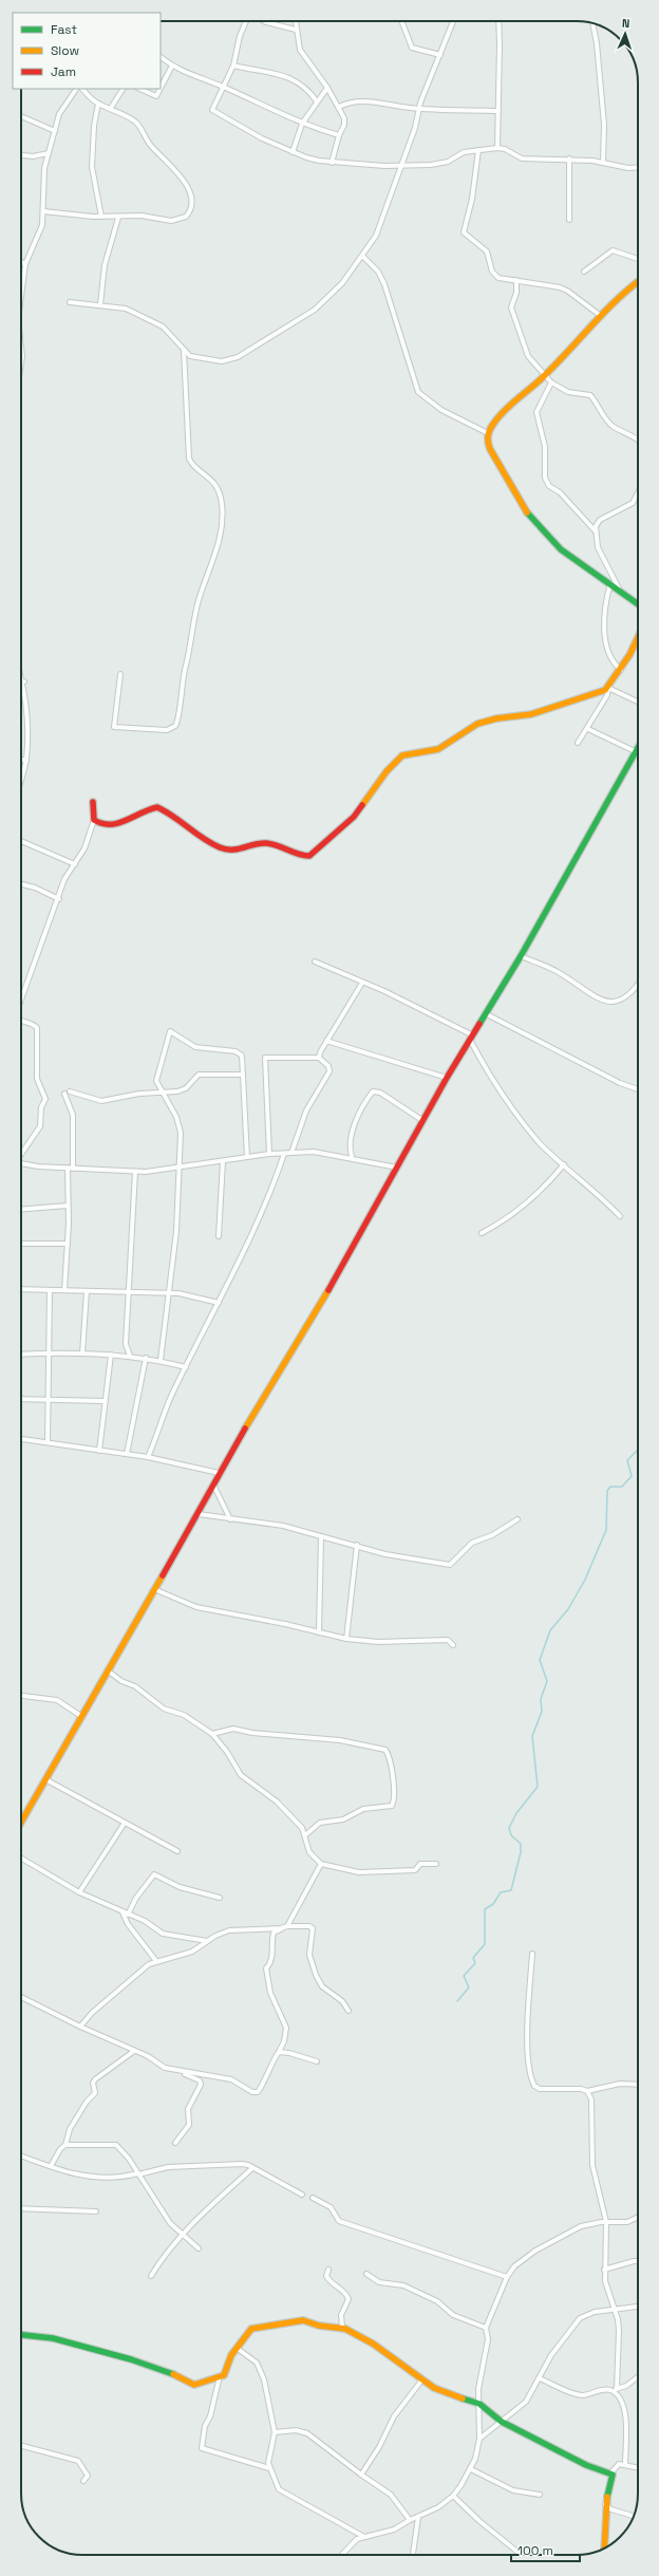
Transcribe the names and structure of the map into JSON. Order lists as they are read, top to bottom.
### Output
{
  "legend": ["Fast", "Slow", "Jam"],
  "scale_bar": "100 m",
  "north": "top"
}
